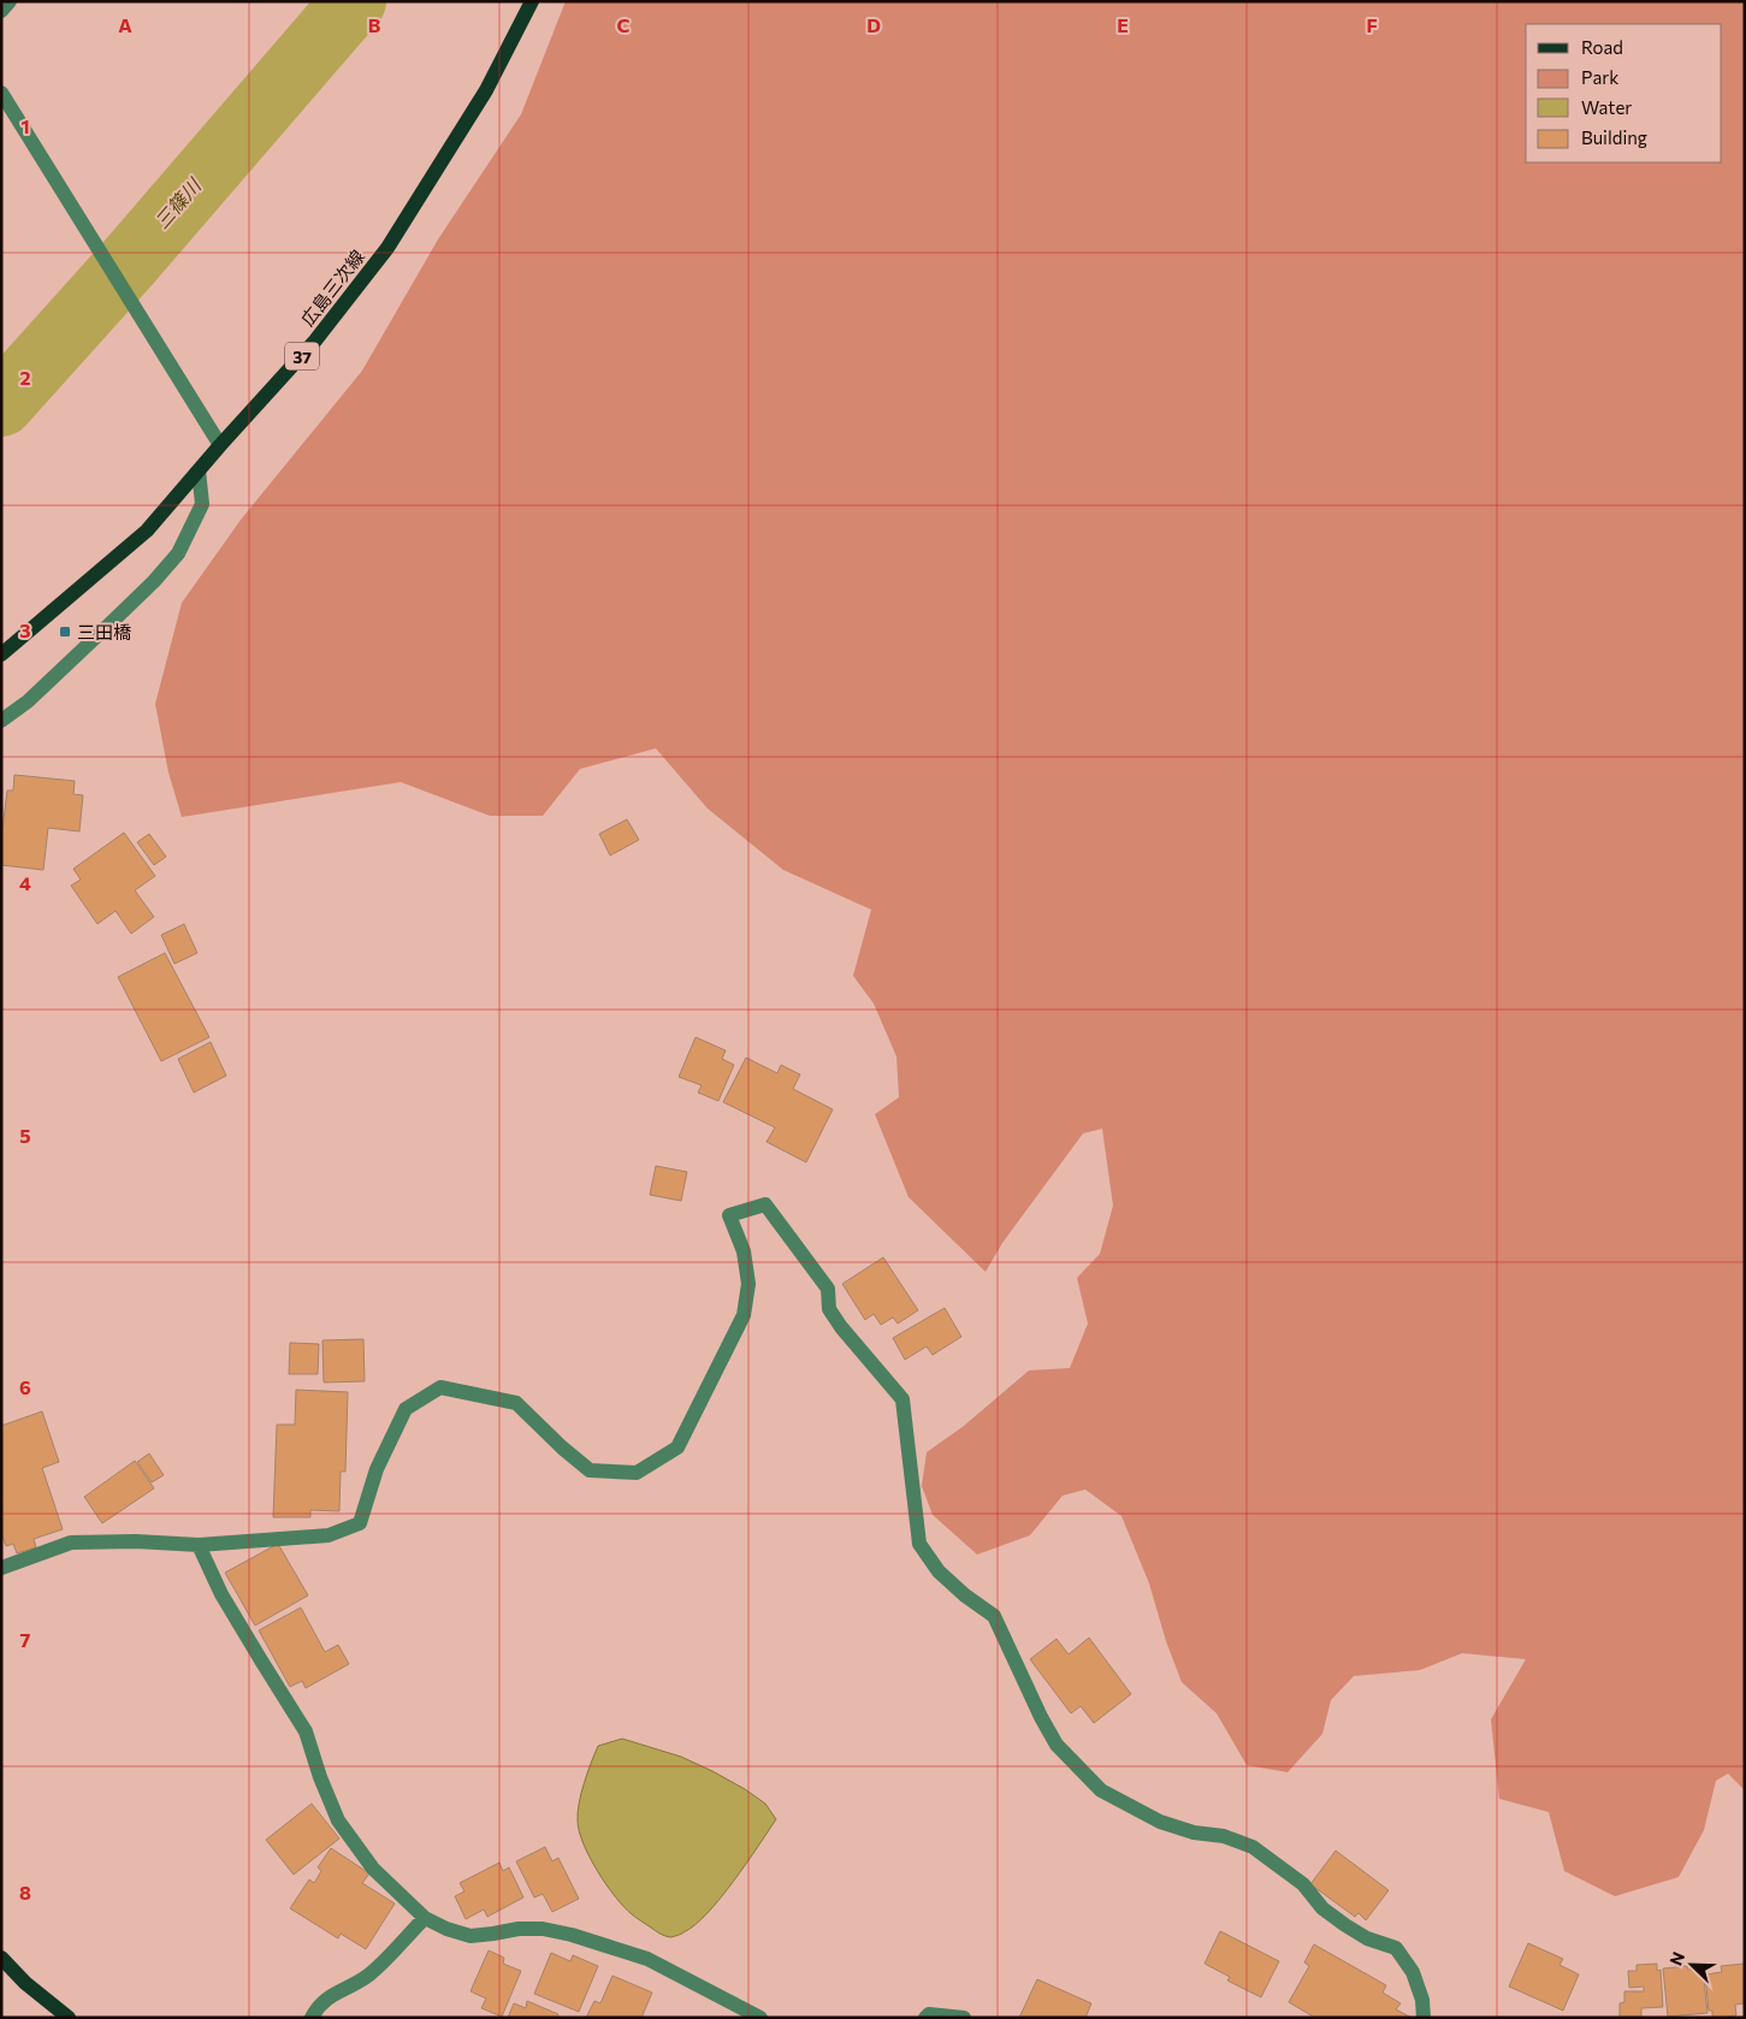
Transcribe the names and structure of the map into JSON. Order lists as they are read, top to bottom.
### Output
{
  "streets": {
    "main road": ["広島三次線", "37"]
  },
  "water": ["三篠川"],
  "places": {
    "transit": ["三田橋"]
  },
  "legend": [
    "Road",
    "Park",
    "Water",
    "Building"
  ],
  "north": "top left",
  "grid": {
    "columns": [
      "A",
      "B",
      "C",
      "D",
      "E",
      "F"
    ],
    "rows": [
      "1",
      "2",
      "3",
      "4",
      "5",
      "6",
      "7",
      "8"
    ]
  }
}
